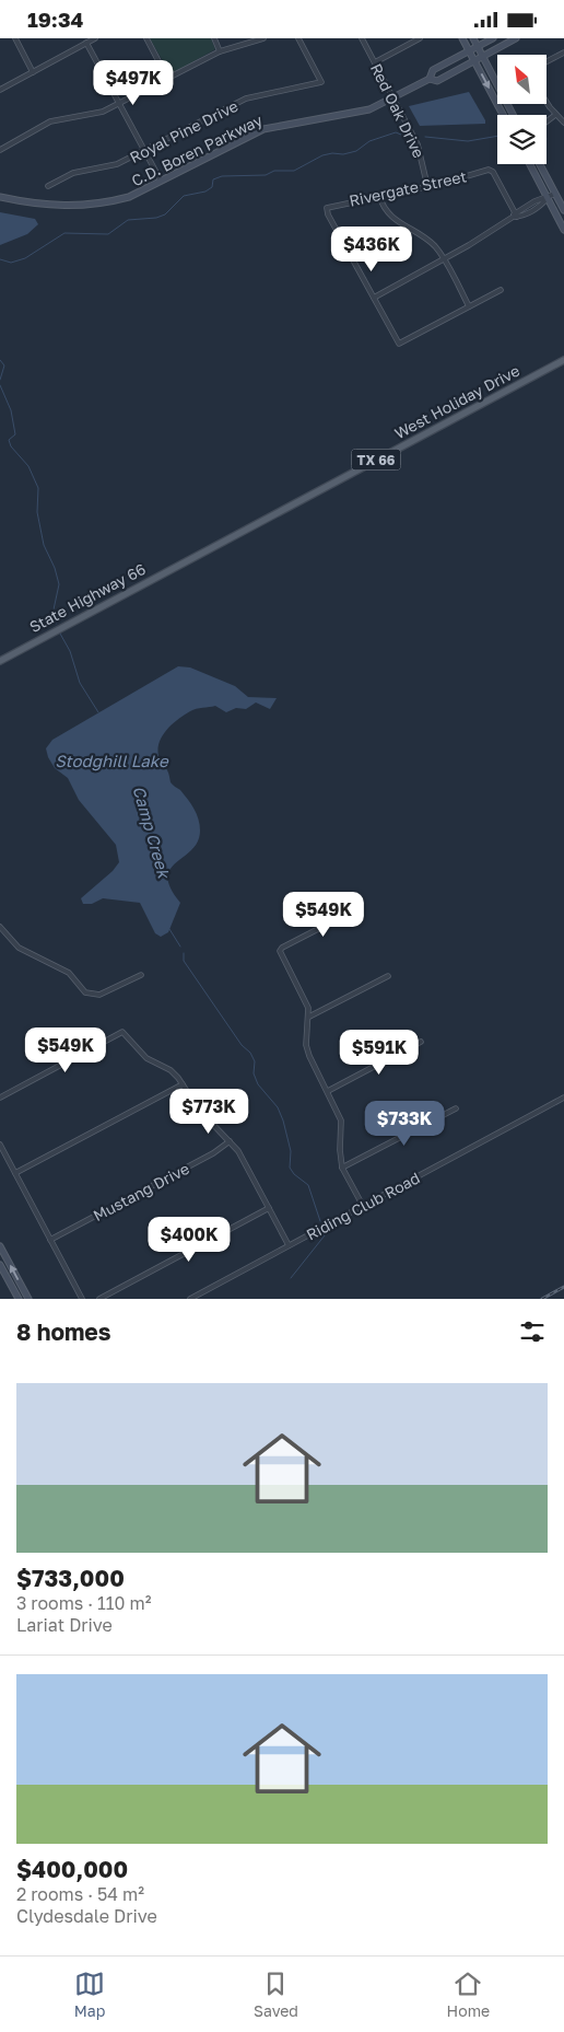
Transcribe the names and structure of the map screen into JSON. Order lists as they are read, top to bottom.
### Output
{
  "streets": {
    "main road": ["West Holiday Drive", "TX 66", "State Highway 66"],
    "street": [
      "Red Oak Drive",
      "Royal Pine Drive",
      "C.D. Boren Parkway",
      "Rivergate Street",
      "Mustang Drive",
      "Riding Club Road"
    ]
  },
  "crossings": [
    ["Red Oak Drive", "C.D. Boren Parkway"],
    ["Red Oak Drive", "Rivergate Street"],
    ["West Holiday Drive", "State Highway 66"]
  ],
  "water": ["Stodghill Lake", "Camp Creek"],
  "north": "top left",
  "page": {
    "status": "19:34",
    "price": [
      "$497K",
      "$436K",
      "$549K",
      "$549K",
      "$591K",
      "$773K",
      "$733K",
      "$400K"
    ],
    "heading": "8 homes",
    "list": [
      {
        "name": "$733,000",
        "note": "3 rooms · 110 m² · Lariat Drive"
      },
      {
        "name": "$400,000",
        "note": "2 rooms · 54 m² · Clydesdale Drive"
      }
    ],
    "tabs": ["Map", "Saved", "Home"]
  }
}
